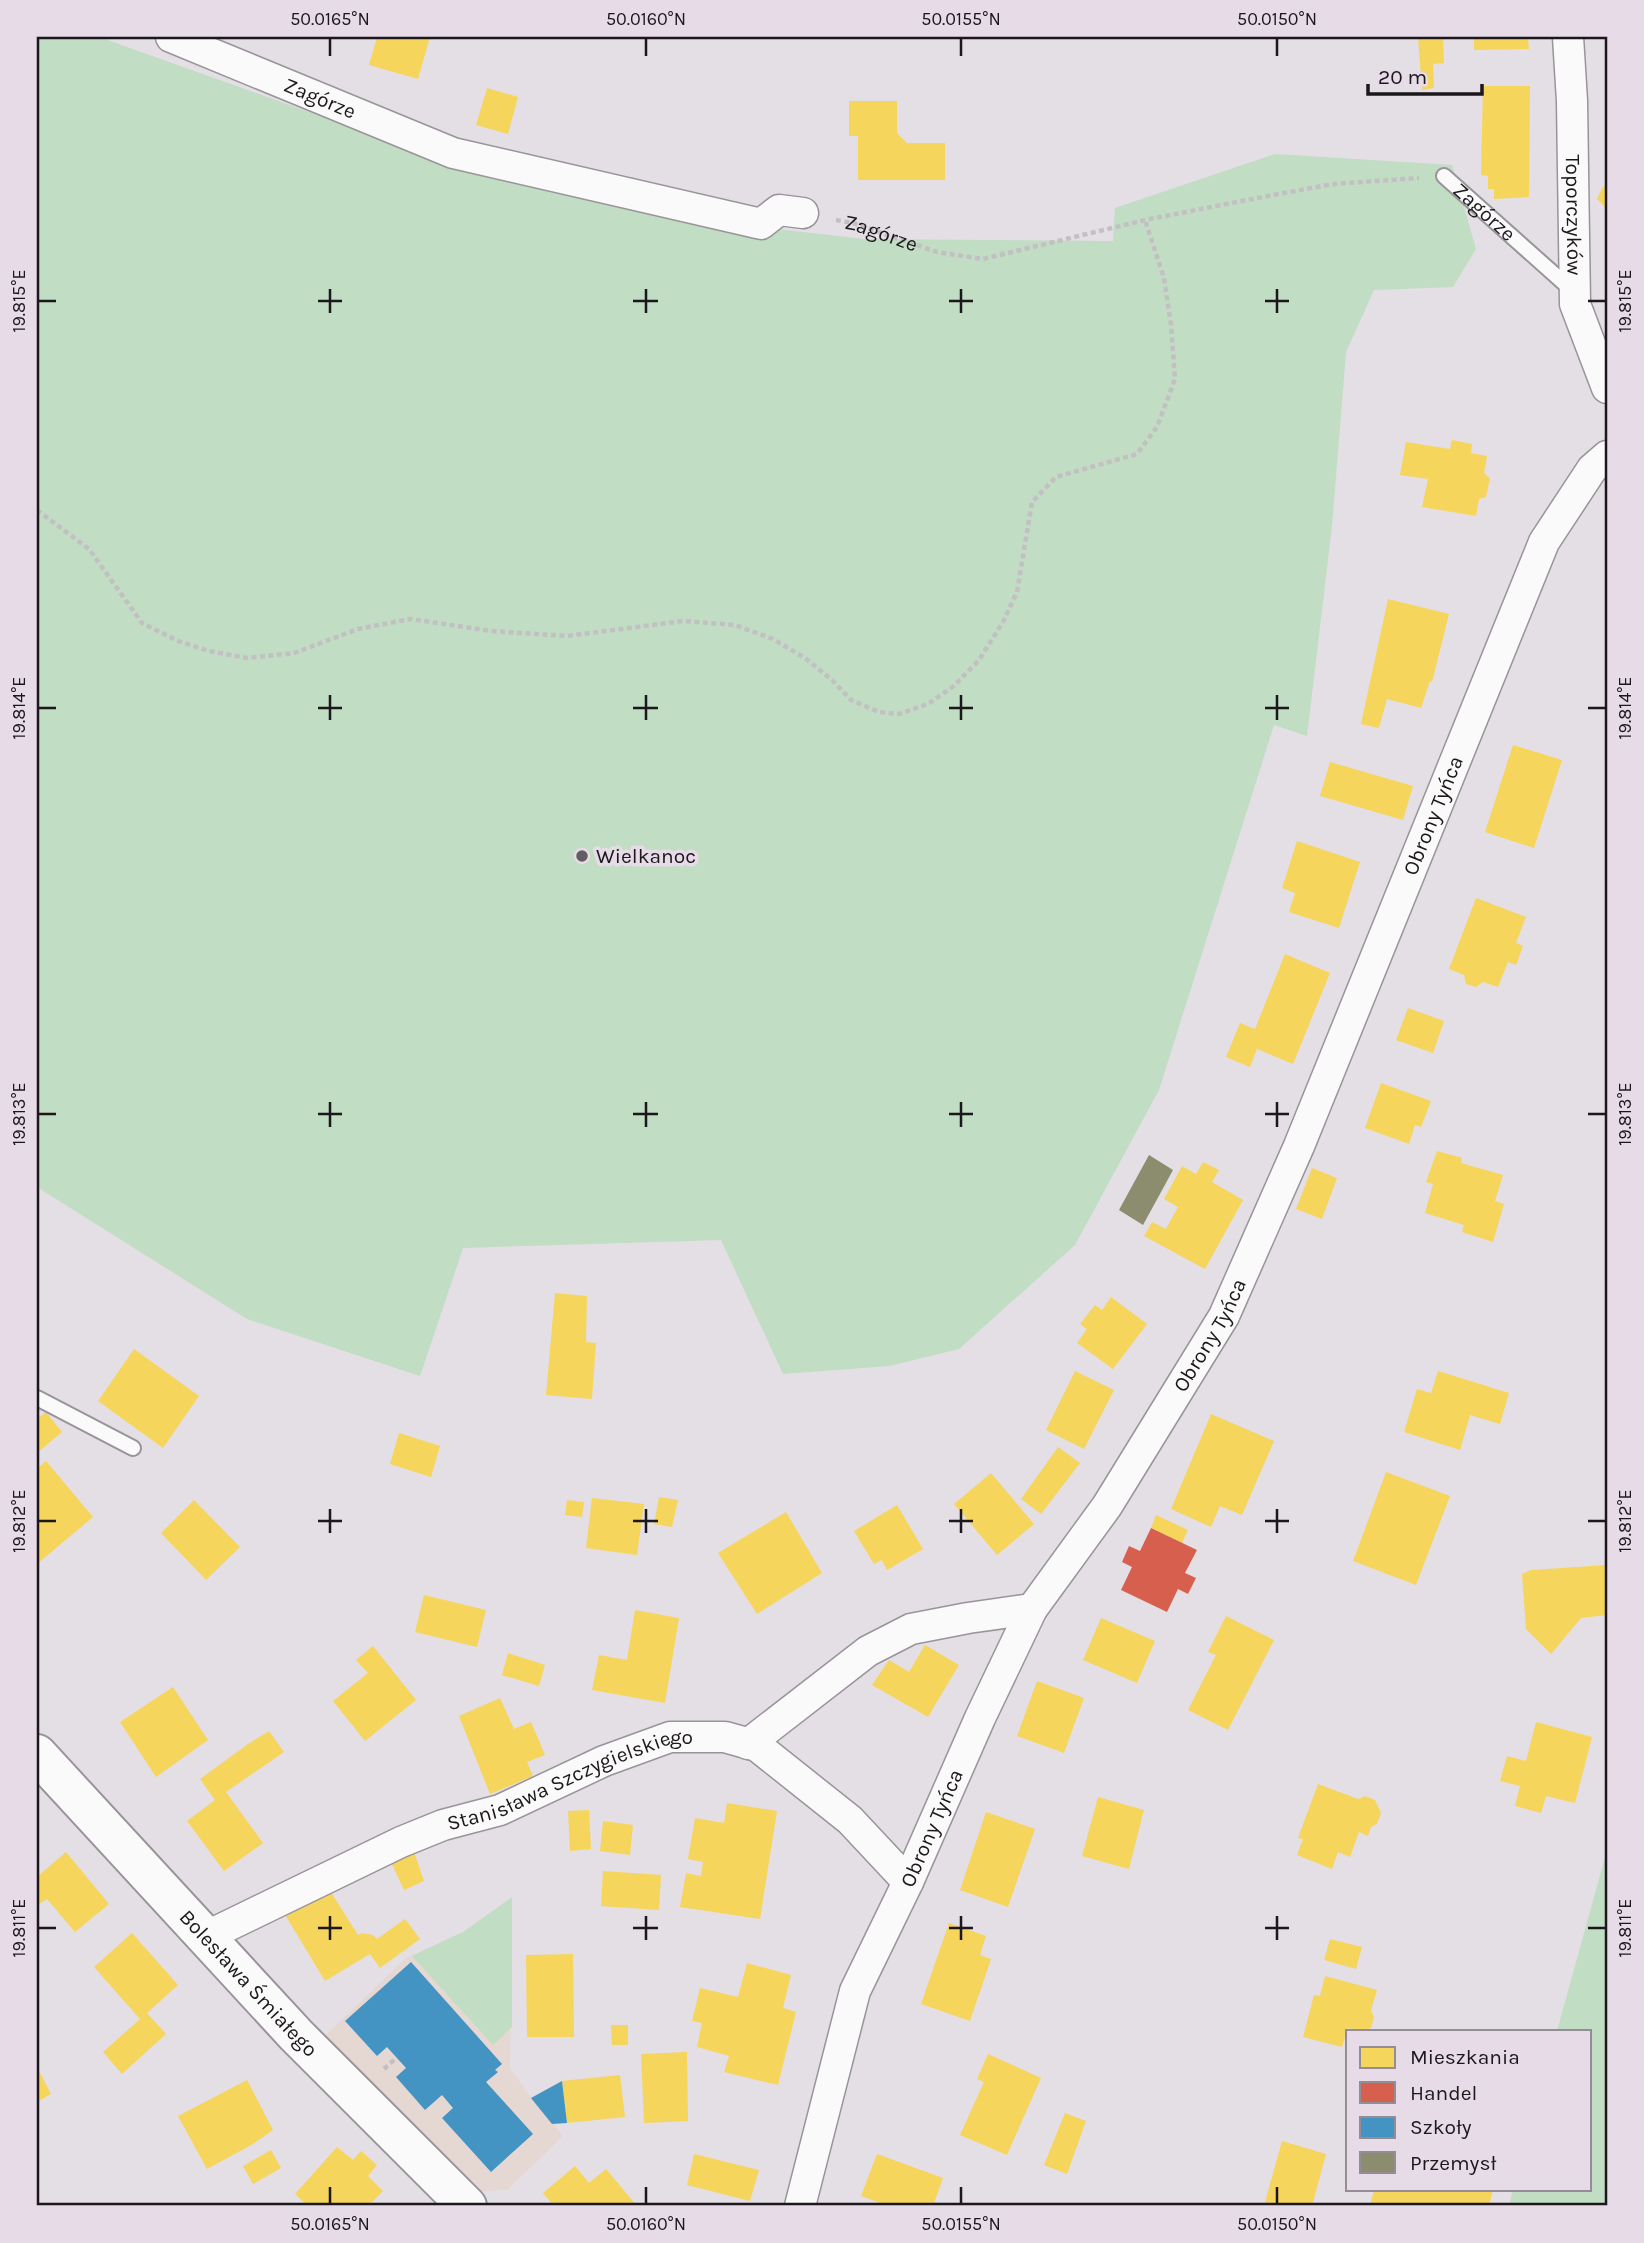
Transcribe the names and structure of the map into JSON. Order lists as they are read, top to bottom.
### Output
{
  "streets": {
    "street": [
      "Zagórze",
      "Toporczyków",
      "Obrony Tyńca",
      "Stanisława Szczygielskiego",
      "Bolesława Śmiałego"
    ]
  },
  "crossings": [
    ["Zagórze", "Toporczyków"],
    ["Obrony Tyńca", "Stanisława Szczygielskiego"],
    ["Stanisława Szczygielskiego", "Bolesława Śmiałego"]
  ],
  "places": ["Wielkanoc"],
  "legend": [
    "Mieszkania",
    "Handel",
    "Szkoły",
    "Przemysł"
  ],
  "scale_bar": "20 m",
  "coordinates": [
    "50.0165°N",
    "50.0160°N",
    "50.0155°N",
    "50.0150°N",
    "19.815°E",
    "19.814°E",
    "19.813°E",
    "19.812°E",
    "19.811°E"
  ]
}
